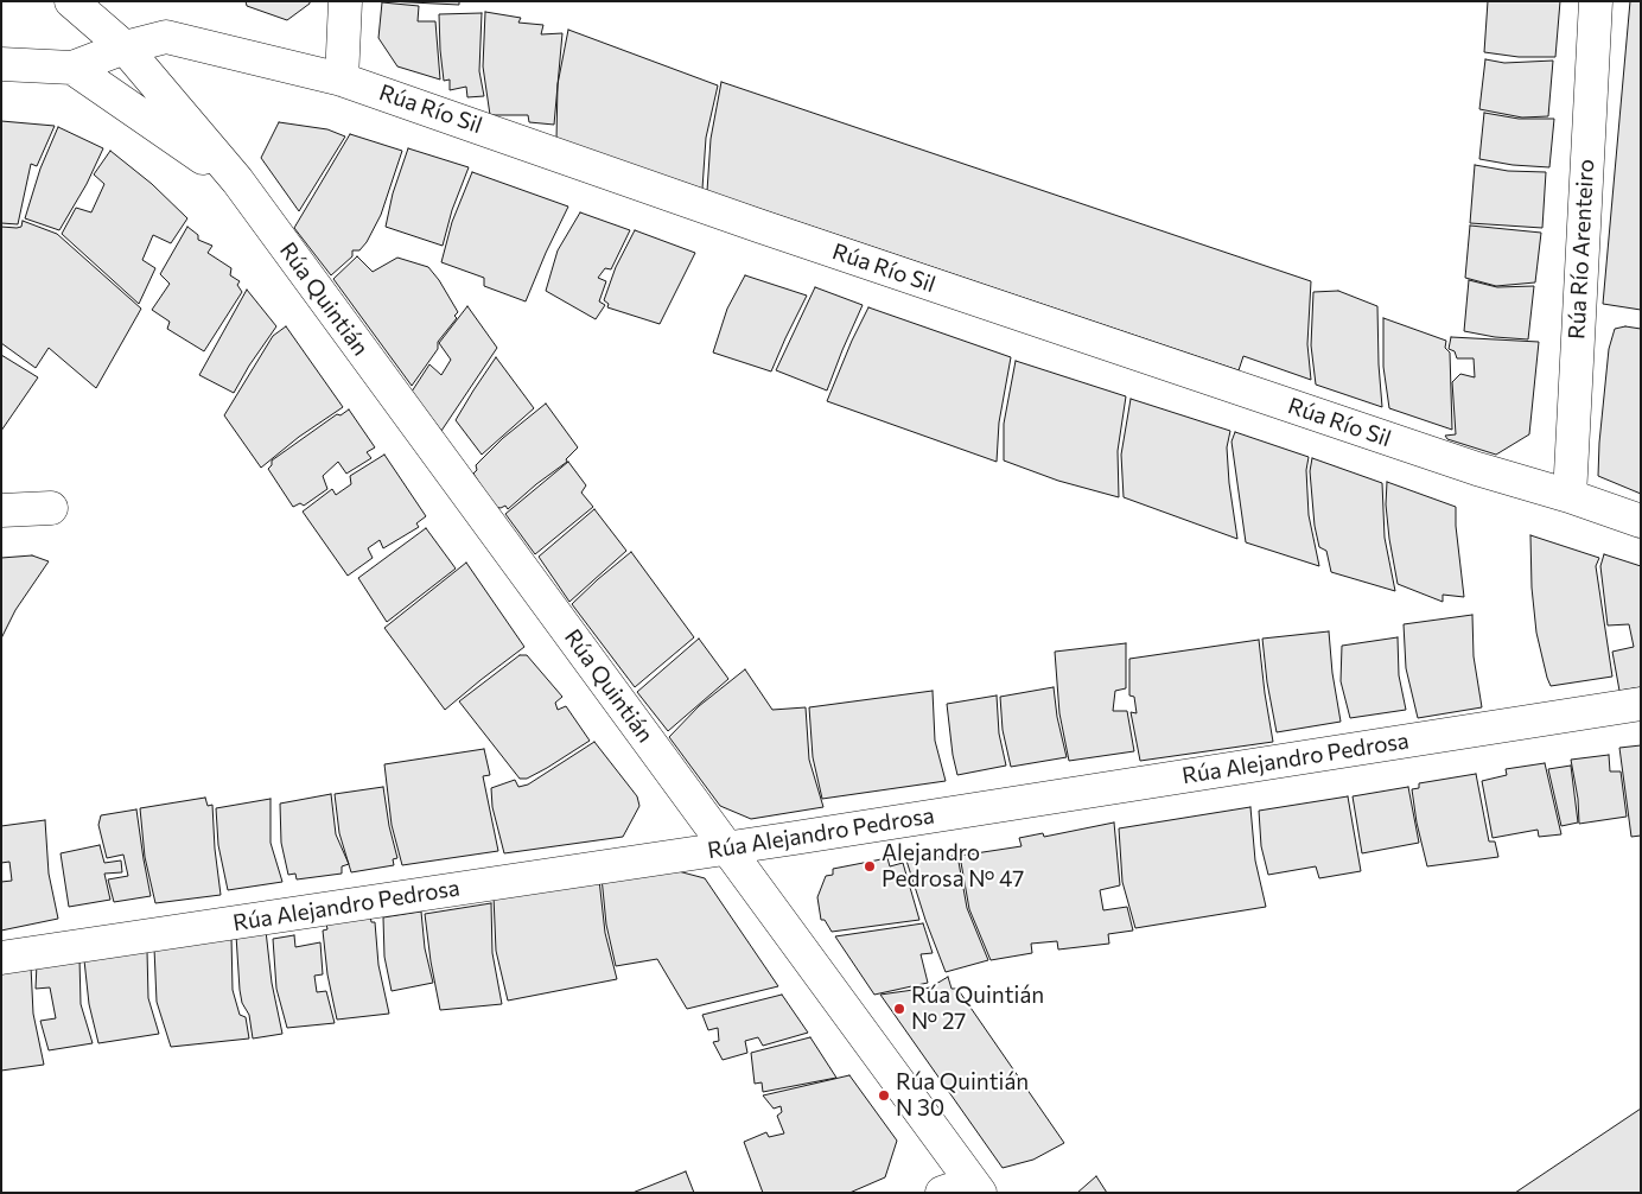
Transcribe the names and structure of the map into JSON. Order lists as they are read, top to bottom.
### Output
{
  "streets": {
    "street": [
      "Rúa Río Sil",
      "Rúa Río Arenteiro",
      "Rúa Quintián",
      "Rúa Alejandro Pedrosa"
    ]
  },
  "crossings": [
    ["Rúa Río Sil", "Rúa Río Arenteiro"],
    ["Rúa Río Sil", "Rúa Quintián"],
    ["Rúa Quintián", "Rúa Alejandro Pedrosa"]
  ],
  "places": ["Alejandro Pedrosa Nº 47", "Rúa Quintián Nº 27", "Rúa Quintián N 30"]
}
